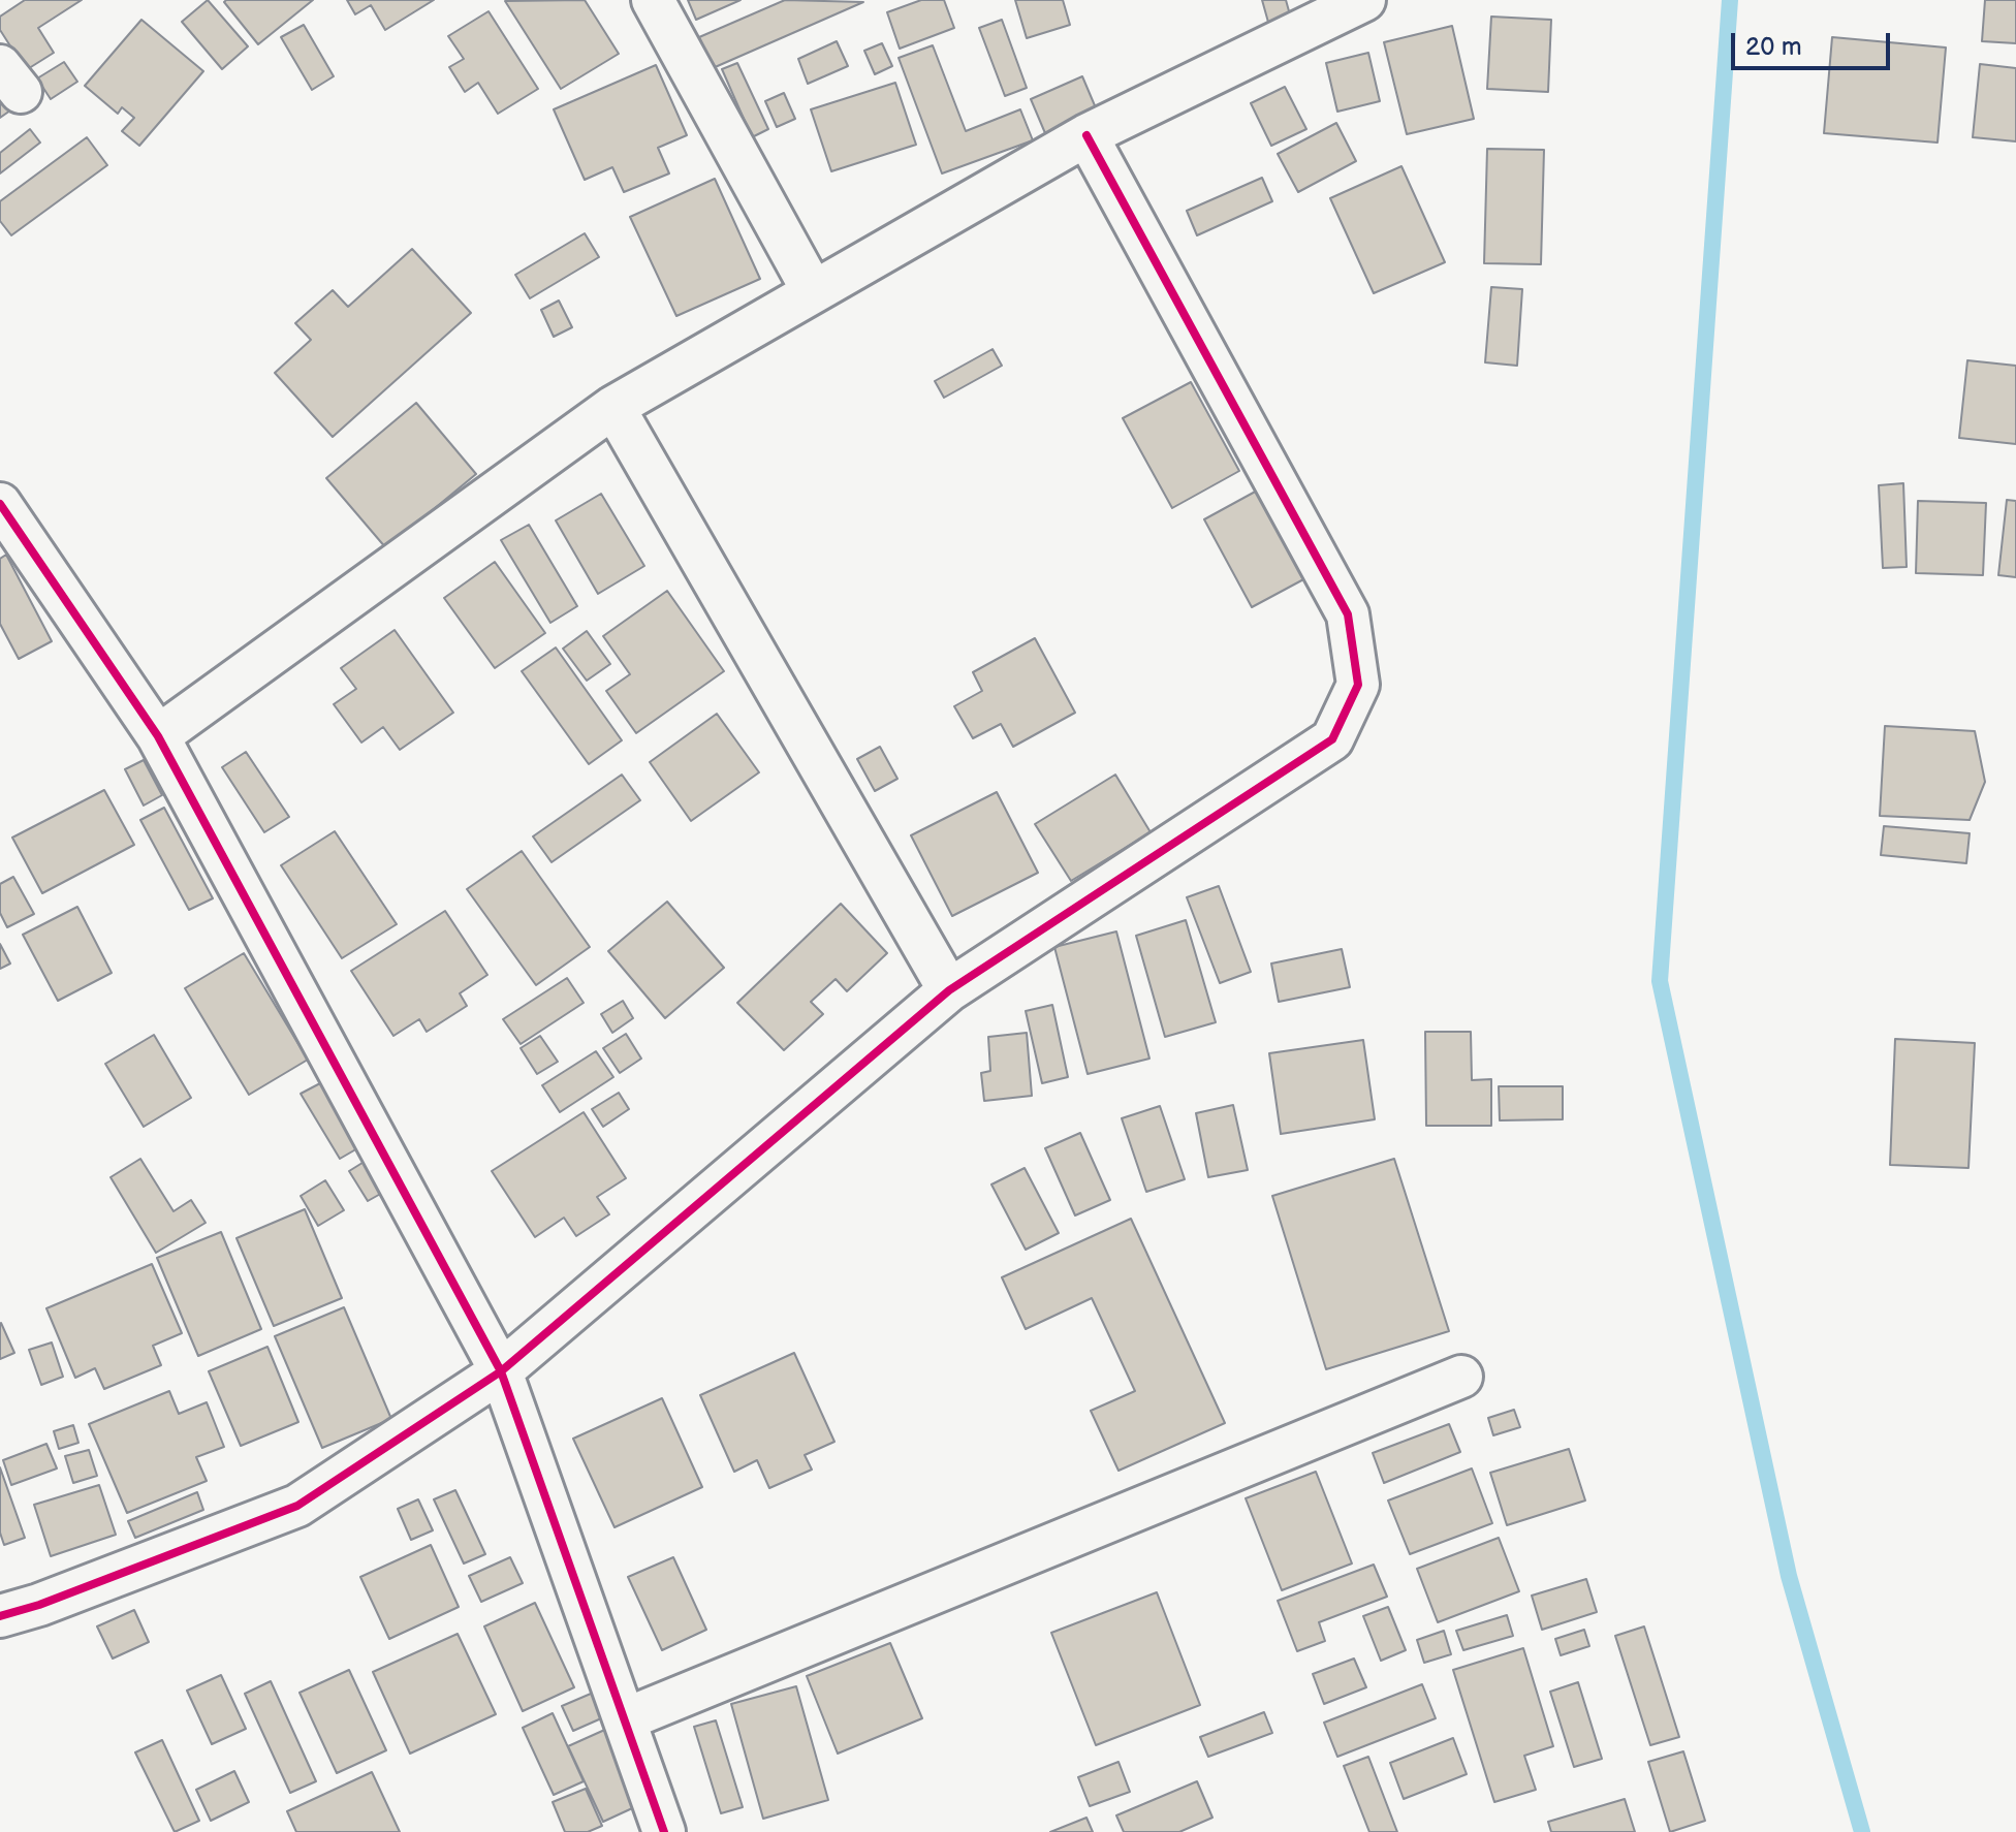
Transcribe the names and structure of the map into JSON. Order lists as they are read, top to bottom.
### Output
{
  "scale_bar": "20 m"
}
